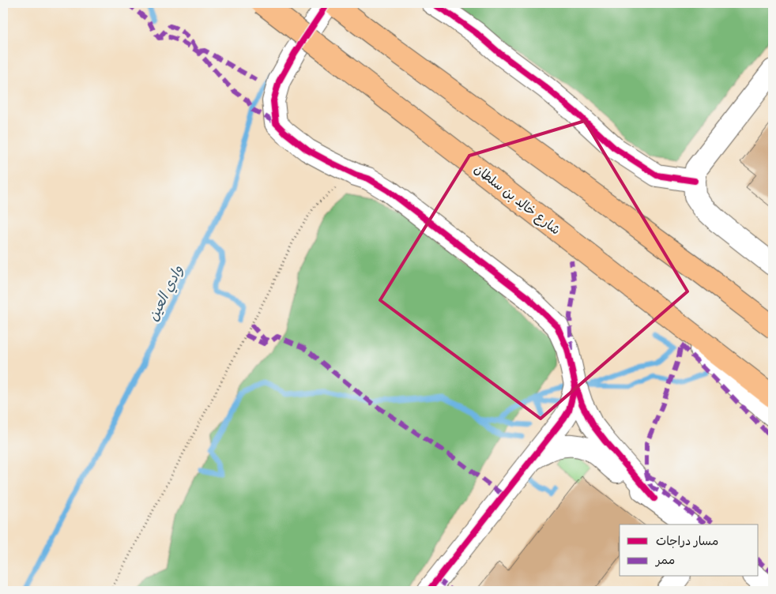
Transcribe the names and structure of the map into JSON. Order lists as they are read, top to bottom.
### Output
{
  "streets": {
    "main road": ["شارع خالِد بن سلطان"]
  },
  "water": ["وادي العين"],
  "legend": ["مسار دراجات", "ممر"]
}
